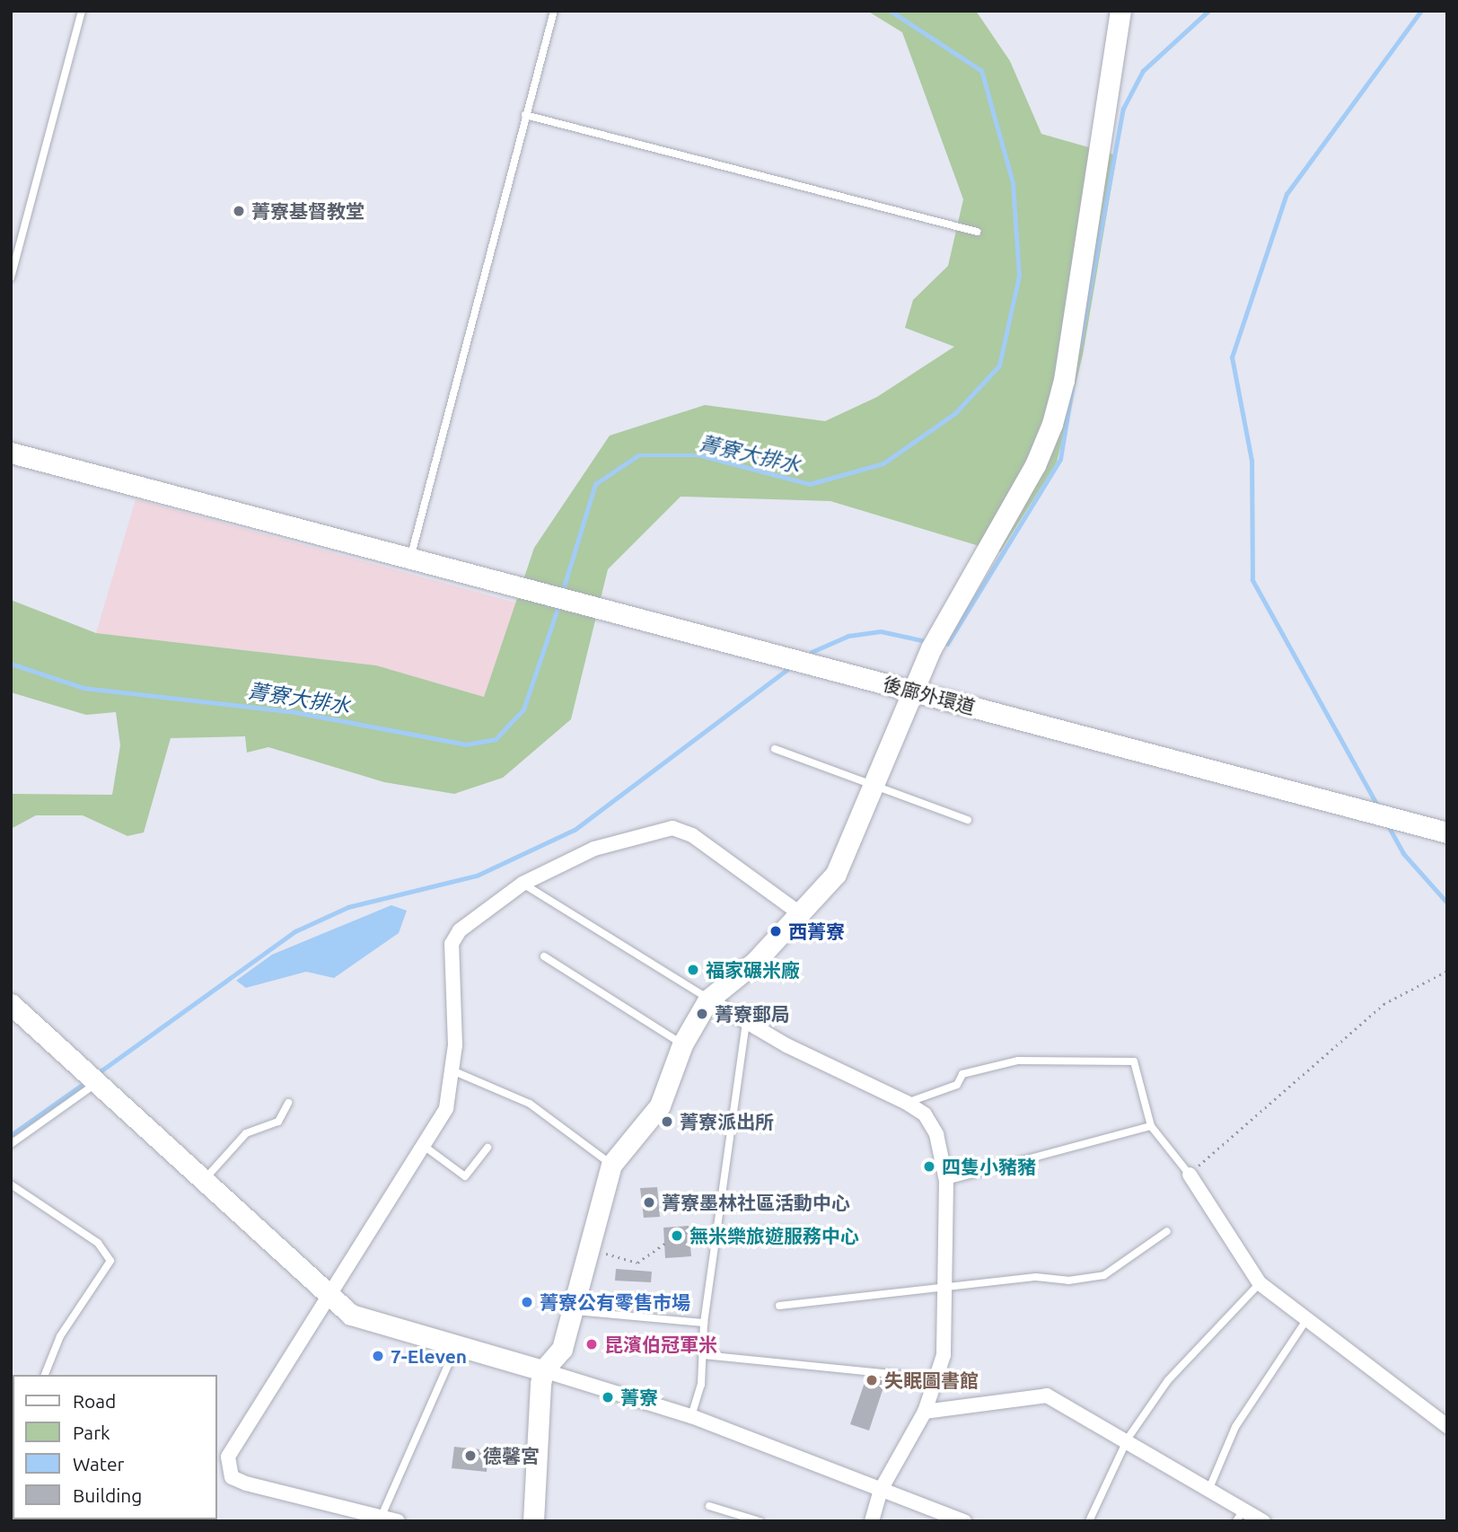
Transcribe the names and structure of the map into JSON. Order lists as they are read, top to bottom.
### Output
{
  "streets": {
    "street": ["後廍外環道"]
  },
  "water": ["菁寮大排水"],
  "places": [
    "菁寮基督教堂",
    "西菁寮",
    "福家碾米廠",
    "菁寮郵局",
    "菁寮派出所",
    "四隻小豬豬",
    "菁寮墨林社區活動中心",
    "無米樂旅遊服務中心",
    "菁寮公有零售市場",
    "昆濱伯冠軍米",
    "7-Eleven",
    "失眠圖書館",
    "菁寮",
    "德馨宮"
  ],
  "legend": [
    "Road",
    "Park",
    "Water",
    "Building"
  ]
}
